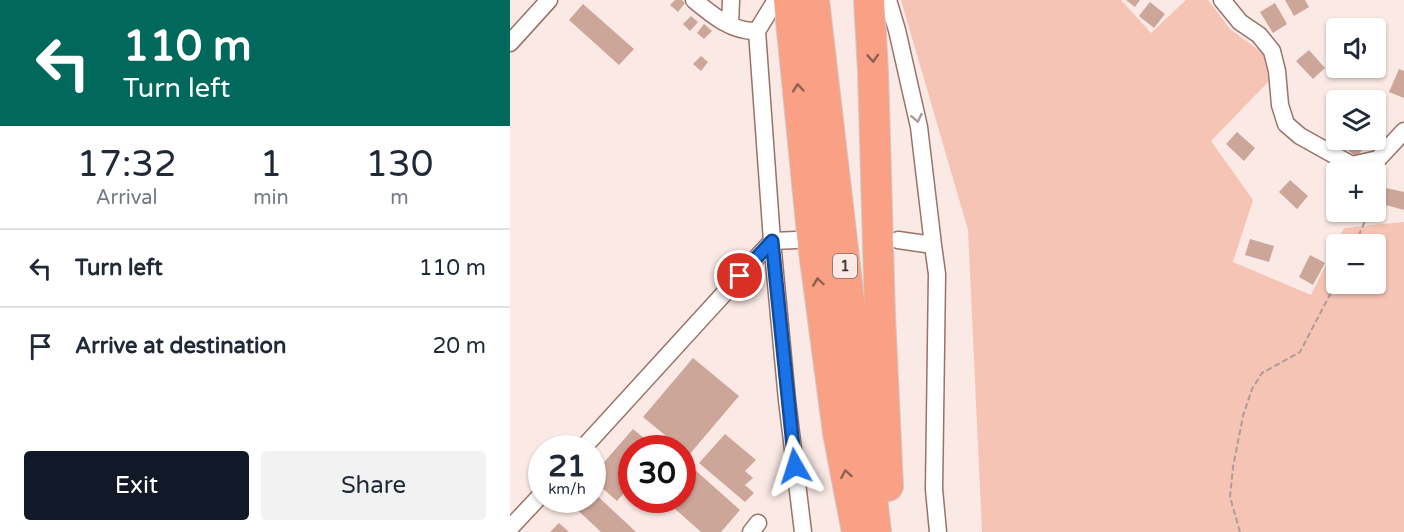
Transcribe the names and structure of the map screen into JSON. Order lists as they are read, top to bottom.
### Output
{
  "streets": {
    "highway": ["1"]
  },
  "page": {
    "turn": ["110 m", "Turn left"],
    "map_buttons": ["+", "−"],
    "eta": [
      "17:32",
      "Arrival",
      "1",
      "min",
      "130",
      "m"
    ],
    "list": [
      {
        "name": "Turn left",
        "value": "110 m"
      },
      {
        "name": "Arrive at destination",
        "value": "20 m"
      }
    ],
    "speed": "21 km/h",
    "limit": "30",
    "buttons": ["Exit", "Share"]
  }
}
